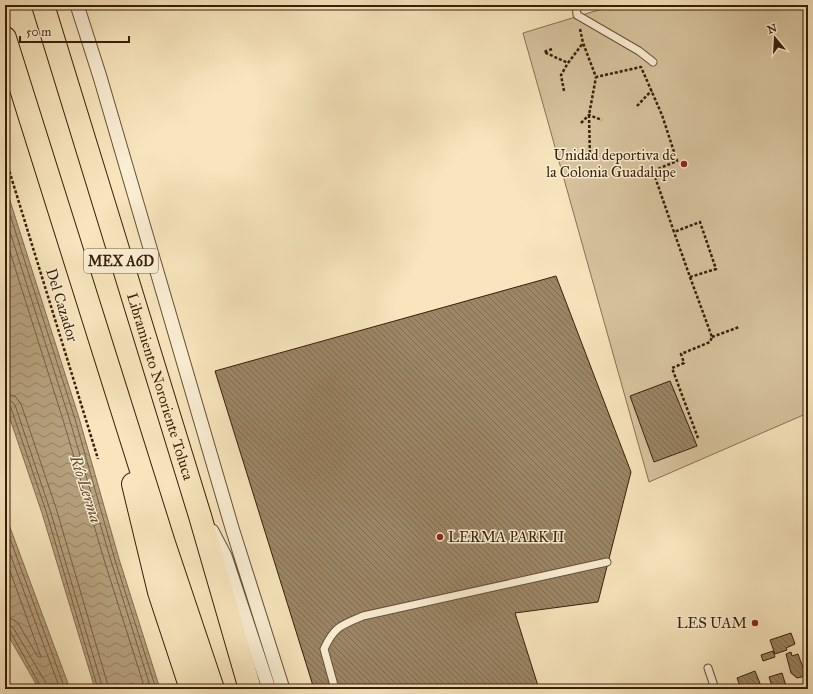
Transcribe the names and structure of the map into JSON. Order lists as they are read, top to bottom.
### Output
{
  "streets": {
    "highway": ["MEX A6D", "Libramiento Nororiente Toluca"],
    "path": ["Del Cazador"]
  },
  "water": ["Río Lerma"],
  "places": ["Unidad deportiva de la Colonia Guadalupe", "LERMA PARK II", "LES UAM"],
  "scale_bar": "50 m",
  "north": "top"
}
